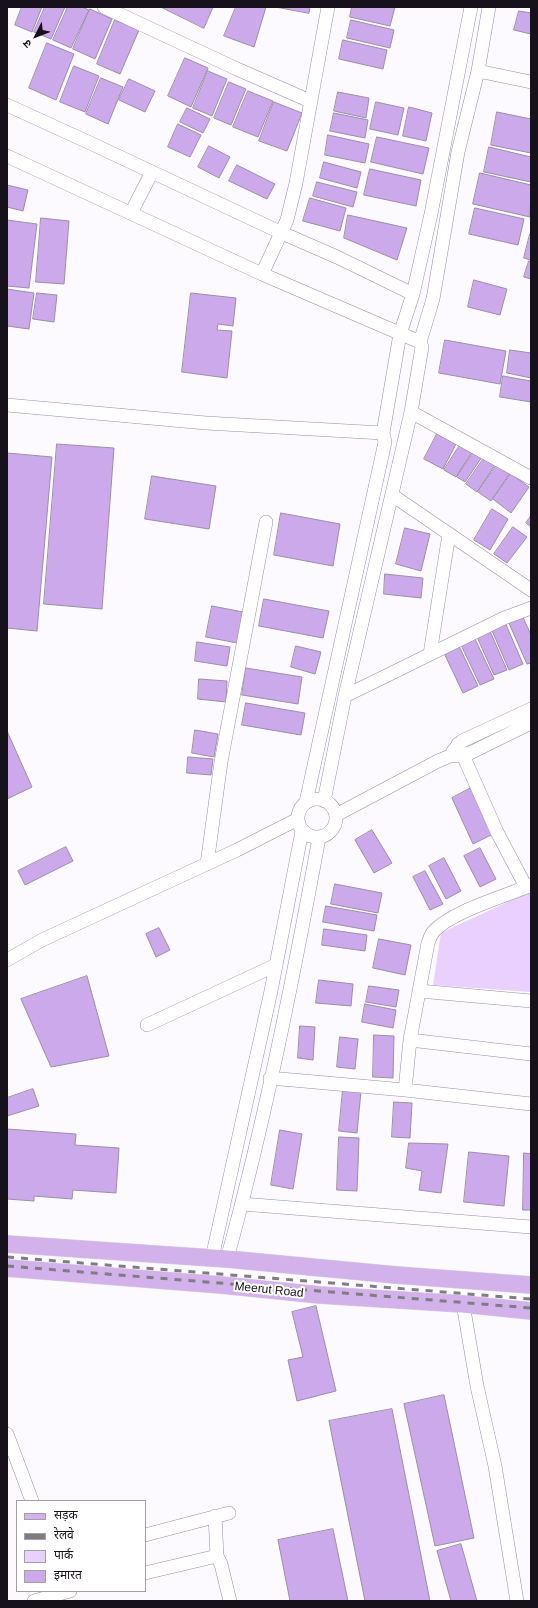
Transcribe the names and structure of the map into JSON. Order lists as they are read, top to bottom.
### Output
{
  "streets": {
    "main road": ["Meerut Road"]
  },
  "legend": [
    "सड़क",
    "रेलवे",
    "पार्क",
    "इमारत"
  ],
  "north": "bottom left"
}
